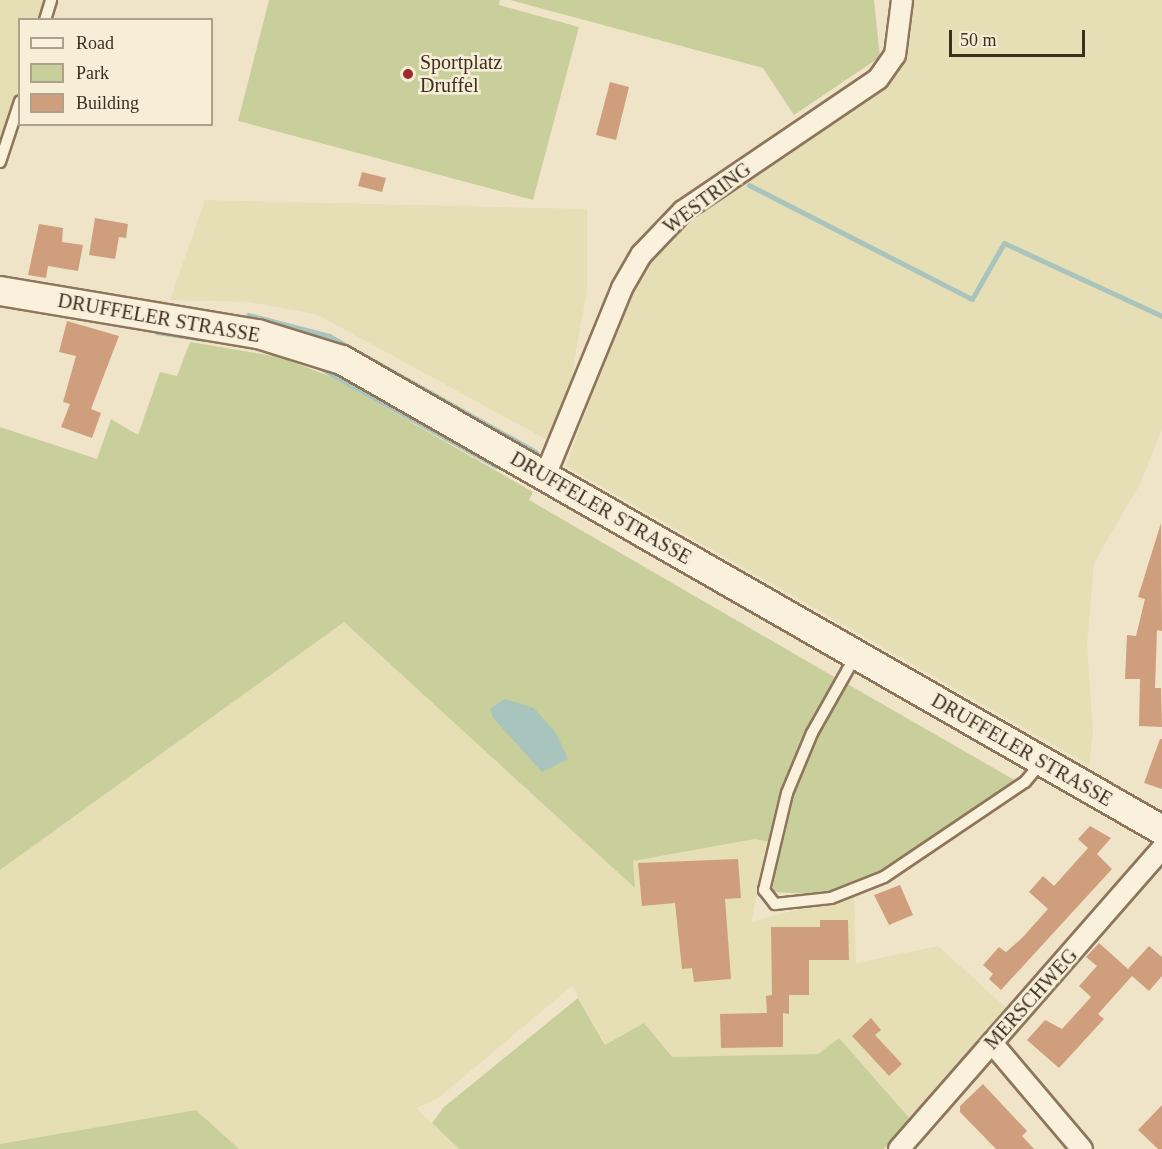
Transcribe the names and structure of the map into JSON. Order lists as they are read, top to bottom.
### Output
{
  "streets": {
    "street": ["WESTRING", "DRUFFELER STRASSE", "MERSCHWEG"]
  },
  "crossings": [
    ["WESTRING", "DRUFFELER STRASSE"]
  ],
  "places": ["Sportplatz Druffel"],
  "legend": ["Road", "Park", "Building"],
  "scale_bar": "50 m"
}
